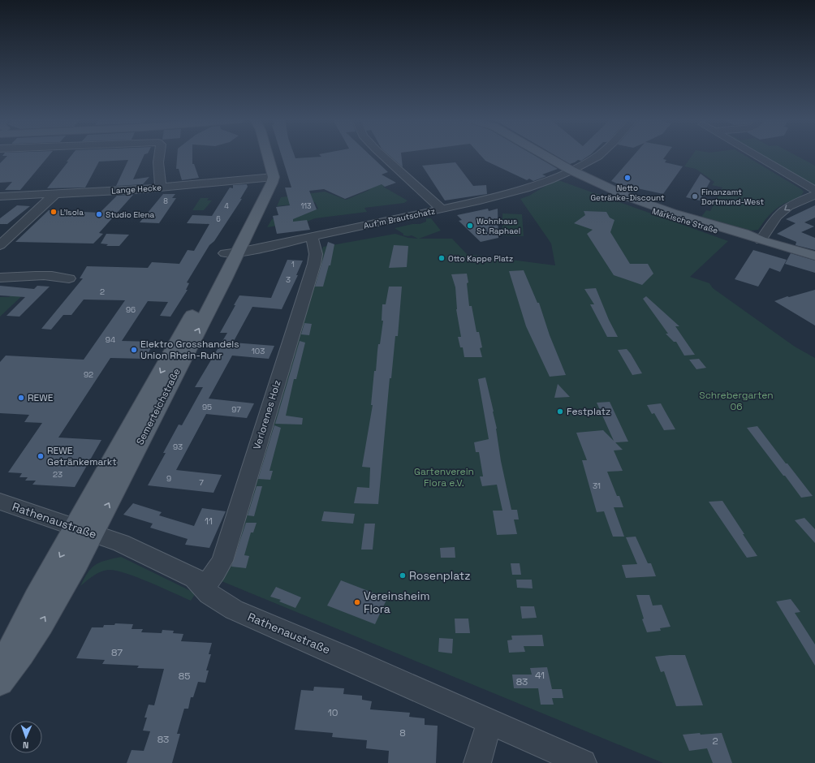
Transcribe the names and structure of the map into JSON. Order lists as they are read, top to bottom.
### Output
{
  "streets": {
    "main road": ["Märkische Straße", "Semerteichstraße"],
    "street": [
      "Lange Hecke",
      "Auf'm Brautschatz",
      "Verlorenes Holz",
      "Rathenaustraße"
    ]
  },
  "crossings": [
    ["Lange Hecke", "Semerteichstraße"],
    ["Auf'm Brautschatz", "Märkische Straße"],
    ["Auf'm Brautschatz", "Semerteichstraße"],
    ["Auf'm Brautschatz", "Verlorenes Holz"],
    ["Semerteichstraße", "Rathenaustraße"],
    ["Verlorenes Holz", "Rathenaustraße"]
  ],
  "parks": ["Schrebergarten 06", "Gartenverein Flora e.V."],
  "places": [
    "Netto Getränke-Discount",
    "Finanzamt Dortmund-West",
    "L'Isola",
    "Studio Elena",
    "Wohnhaus St. Raphael",
    "Otto Kappe Platz",
    "Elektro Grosshandels Union Rhein-Ruhr",
    "REWE",
    "Festplatz",
    "REWE Getränkemarkt",
    "Rosenplatz",
    "Vereinsheim Flora"
  ],
  "house_numbers": [
    "8",
    "4",
    "113",
    "6",
    "1",
    "3",
    "2",
    "96",
    "94",
    "103",
    "92",
    "95",
    "97",
    "93",
    "23",
    "9",
    "7",
    "31",
    "11",
    "87",
    "41",
    "85",
    "83",
    "10",
    "8",
    "83",
    "2"
  ],
  "north": "bottom"
}
